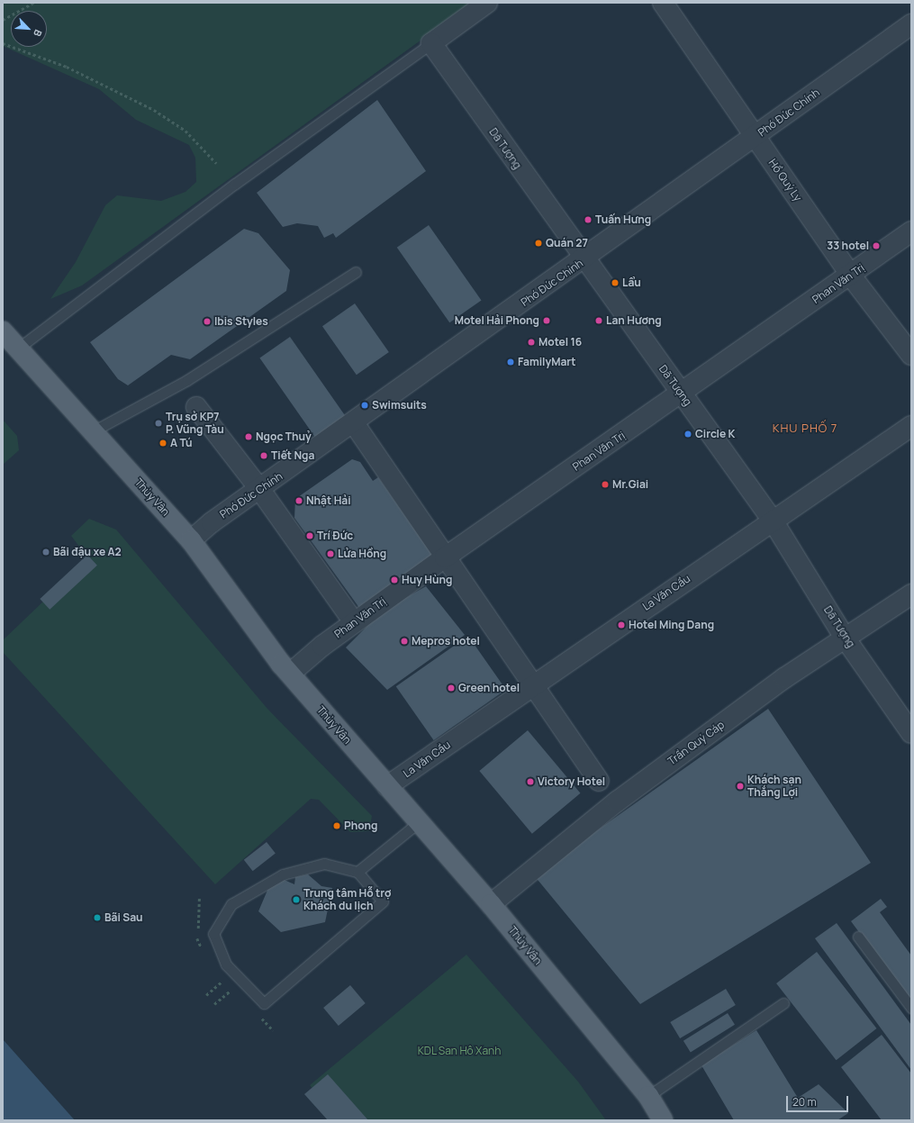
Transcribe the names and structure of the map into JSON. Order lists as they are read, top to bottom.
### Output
{
  "streets": {
    "main road": ["Thùy Vân"],
    "street": [
      "Phó Đức Chính",
      "Dã Tượng",
      "Hồ Quý Ly",
      "Phan Văn Trị",
      "La Văn Cầu",
      "Trần Quý Cáp"
    ]
  },
  "crossings": [
    ["Phó Đức Chính", "Dã Tượng"],
    ["Phó Đức Chính", "Hồ Quý Ly"],
    ["Phó Đức Chính", "Thùy Vân"],
    ["Dã Tượng", "Phan Văn Trị"],
    ["Dã Tượng", "La Văn Cầu"],
    ["Dã Tượng", "Trần Quý Cáp"],
    ["Hồ Quý Ly", "Phan Văn Trị"],
    ["Phan Văn Trị", "Thùy Vân"],
    ["Thùy Vân", "La Văn Cầu"],
    ["Thùy Vân", "Trần Quý Cáp"]
  ],
  "districts": ["KHU PHỐ 7"],
  "parks": ["KDL San Hô Xanh"],
  "places": [
    "Tuấn Hưng",
    "Quán 27",
    "33 hotel",
    "Lẩu",
    "Motel Hải Phong",
    "Lan Hương",
    "Ibis Styles",
    "Motel 16",
    "FamilyMart",
    "Swimsuits",
    "Trụ sở KP7 P. Vũng Tàu",
    "Circle K",
    "Ngọc Thuỷ",
    "A Tú",
    "Tiết Nga",
    "Mr.Giai",
    "Nhật Hải",
    "Trí Đức",
    "Bãi đậu xe A2",
    "Lửa Hồng",
    "Huy Hùng",
    "Hotel Ming Dang",
    "Mepros hotel",
    "Green hotel",
    "Victory Hotel",
    "Khách sạn Thắng Lợi",
    "Phong",
    "Trung tâm Hỗ trợ Khách du lịch",
    "Bãi Sau"
  ],
  "scale_bar": "20 m",
  "north": "bottom right"
}
